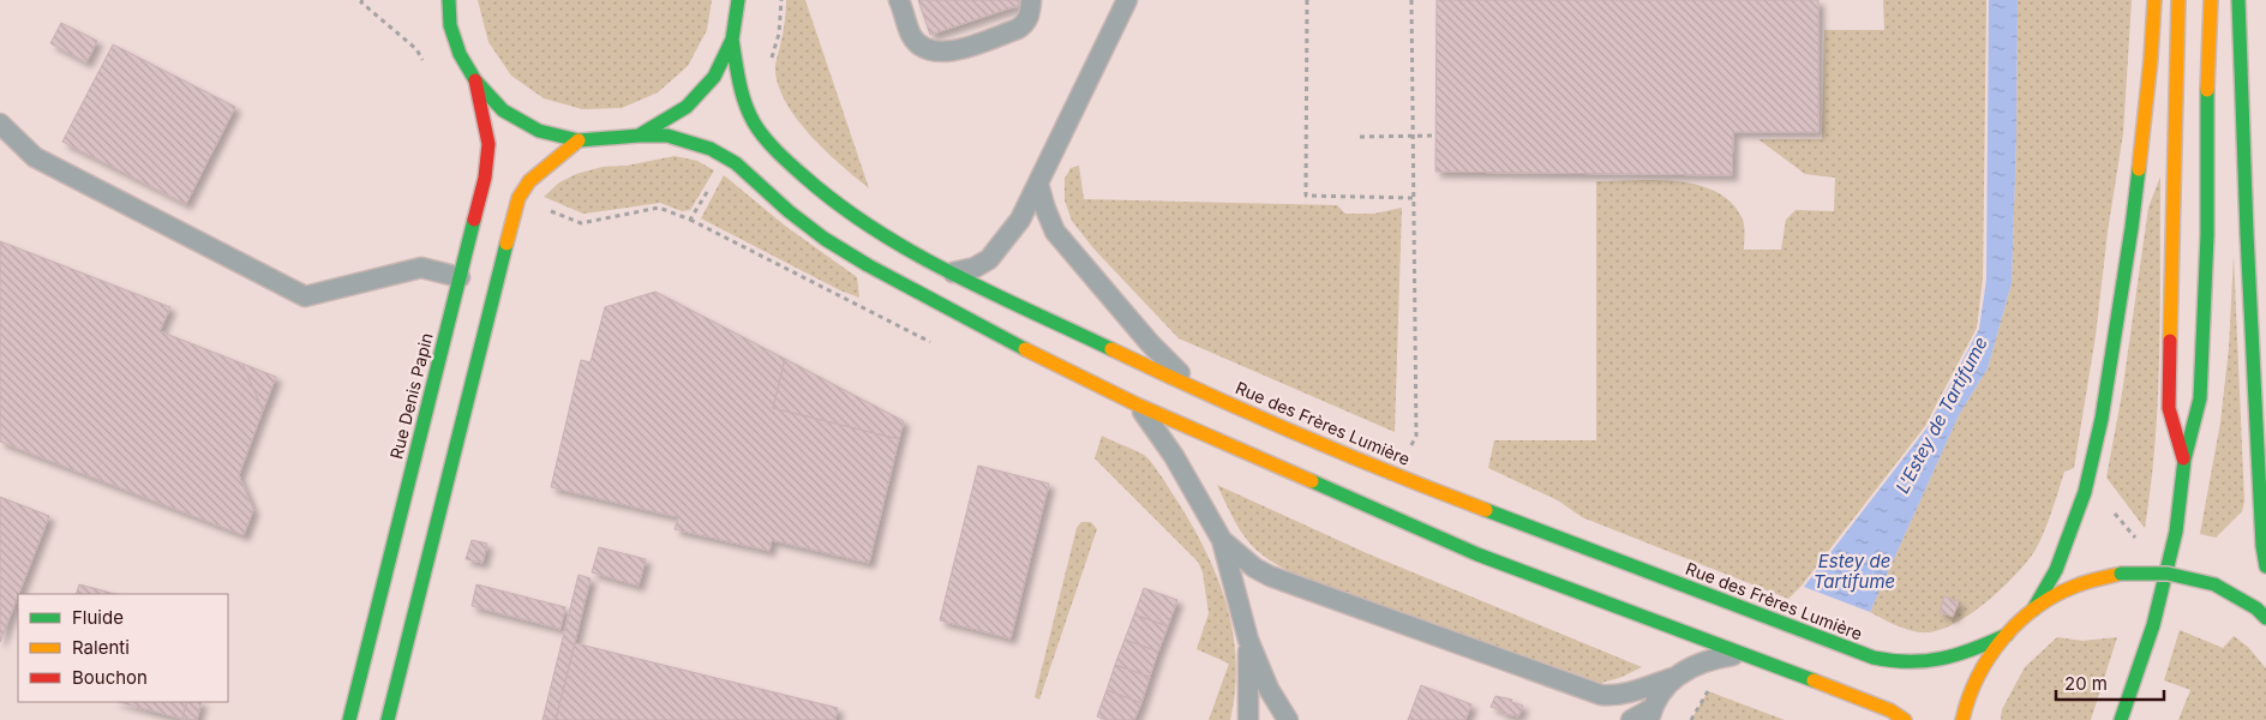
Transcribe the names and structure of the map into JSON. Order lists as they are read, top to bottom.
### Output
{
  "streets": {
    "main road": ["Rue Denis Papin", "Rue des Frères Lumière"]
  },
  "water": ["L'Estey de Tartifume", "Estey de Tartifume"],
  "legend": ["Fluide", "Ralenti", "Bouchon"],
  "scale_bar": "20 m"
}
